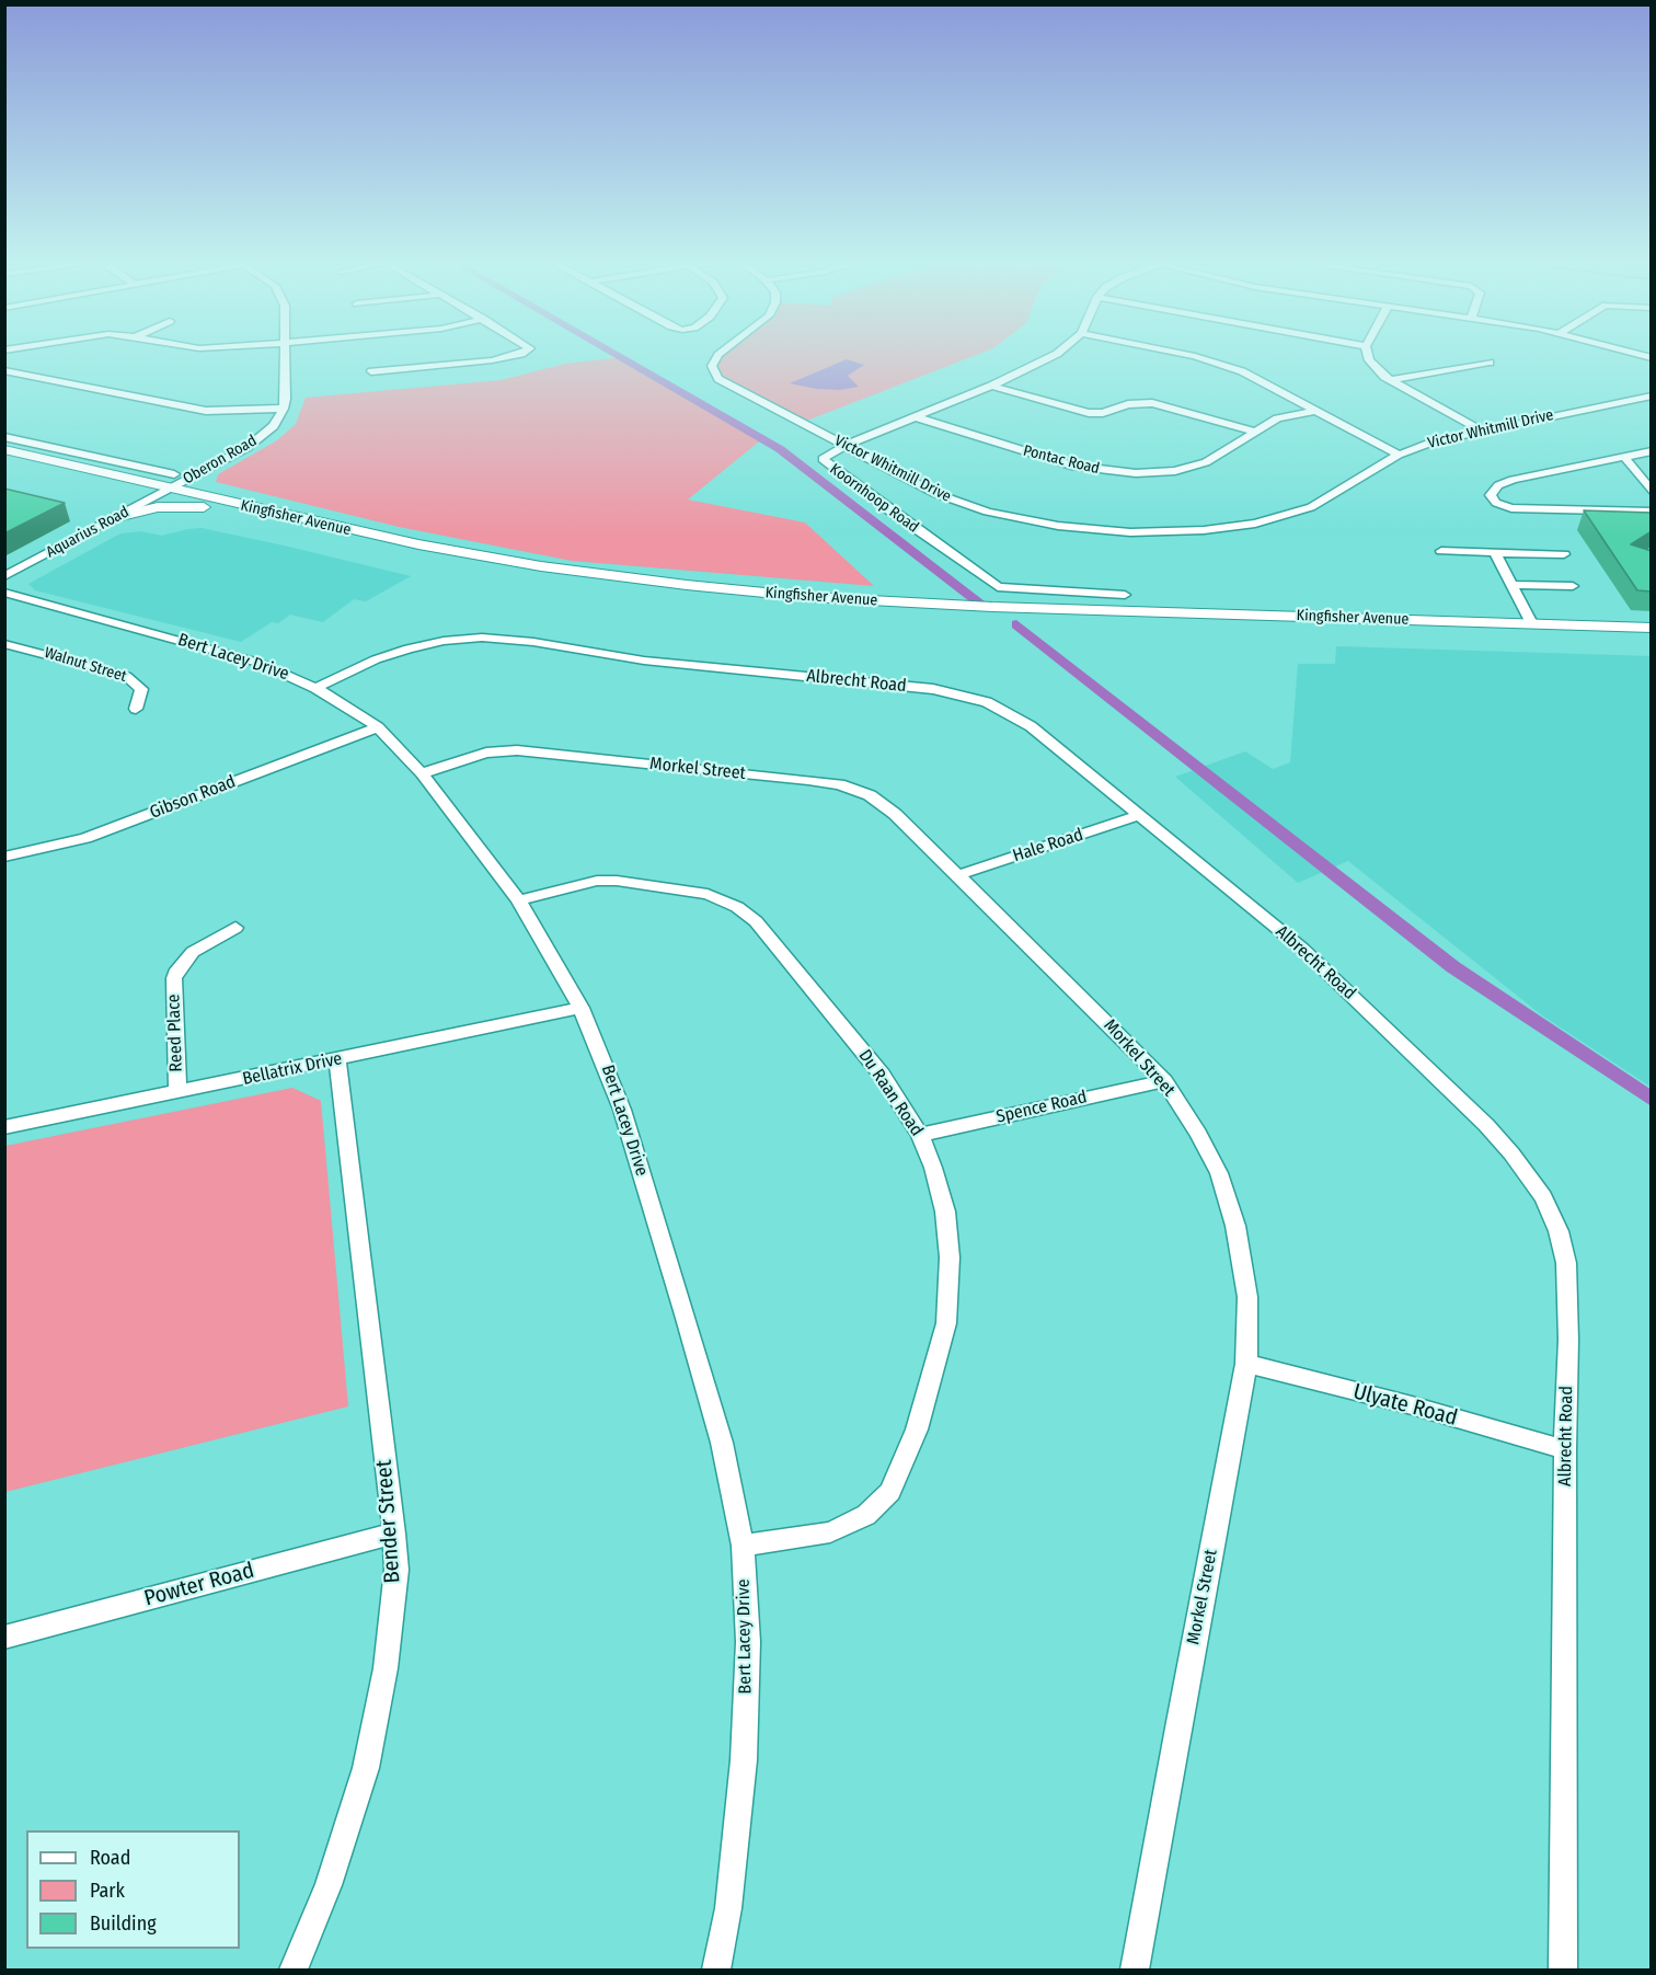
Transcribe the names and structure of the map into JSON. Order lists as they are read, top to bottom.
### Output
{
  "streets": {
    "street": [
      "Victor Whitmill Drive",
      "Oberon Road",
      "Pontac Road",
      "Koornhoop Road",
      "Kingfisher Avenue",
      "Aquarius Road",
      "Bert Lacey Drive",
      "Walnut Street",
      "Albrecht Road",
      "Morkel Street",
      "Gibson Road",
      "Hale Road",
      "Reed Place",
      "Bellatrix Drive",
      "Du Raan Road",
      "Spence Road",
      "Ulyate Road",
      "Bender Street",
      "Powter Road"
    ]
  },
  "crossings": [
    ["Victor Whitmill Drive", "Koornhoop Road"],
    ["Oberon Road", "Kingfisher Avenue"],
    ["Oberon Road", "Aquarius Road"],
    ["Pontac Road", "Koornhoop Road"],
    ["Kingfisher Avenue", "Aquarius Road"],
    ["Bert Lacey Drive", "Albrecht Road"],
    ["Bert Lacey Drive", "Morkel Street"],
    ["Bert Lacey Drive", "Gibson Road"],
    ["Bert Lacey Drive", "Bellatrix Drive"],
    ["Bert Lacey Drive", "Du Raan Road"],
    ["Albrecht Road", "Hale Road"],
    ["Albrecht Road", "Ulyate Road"],
    ["Morkel Street", "Hale Road"],
    ["Morkel Street", "Spence Road"],
    ["Morkel Street", "Ulyate Road"],
    ["Reed Place", "Bellatrix Drive"],
    ["Bellatrix Drive", "Bender Street"],
    ["Du Raan Road", "Spence Road"],
    ["Bender Street", "Powter Road"]
  ],
  "legend": ["Road", "Park", "Building"]
}
